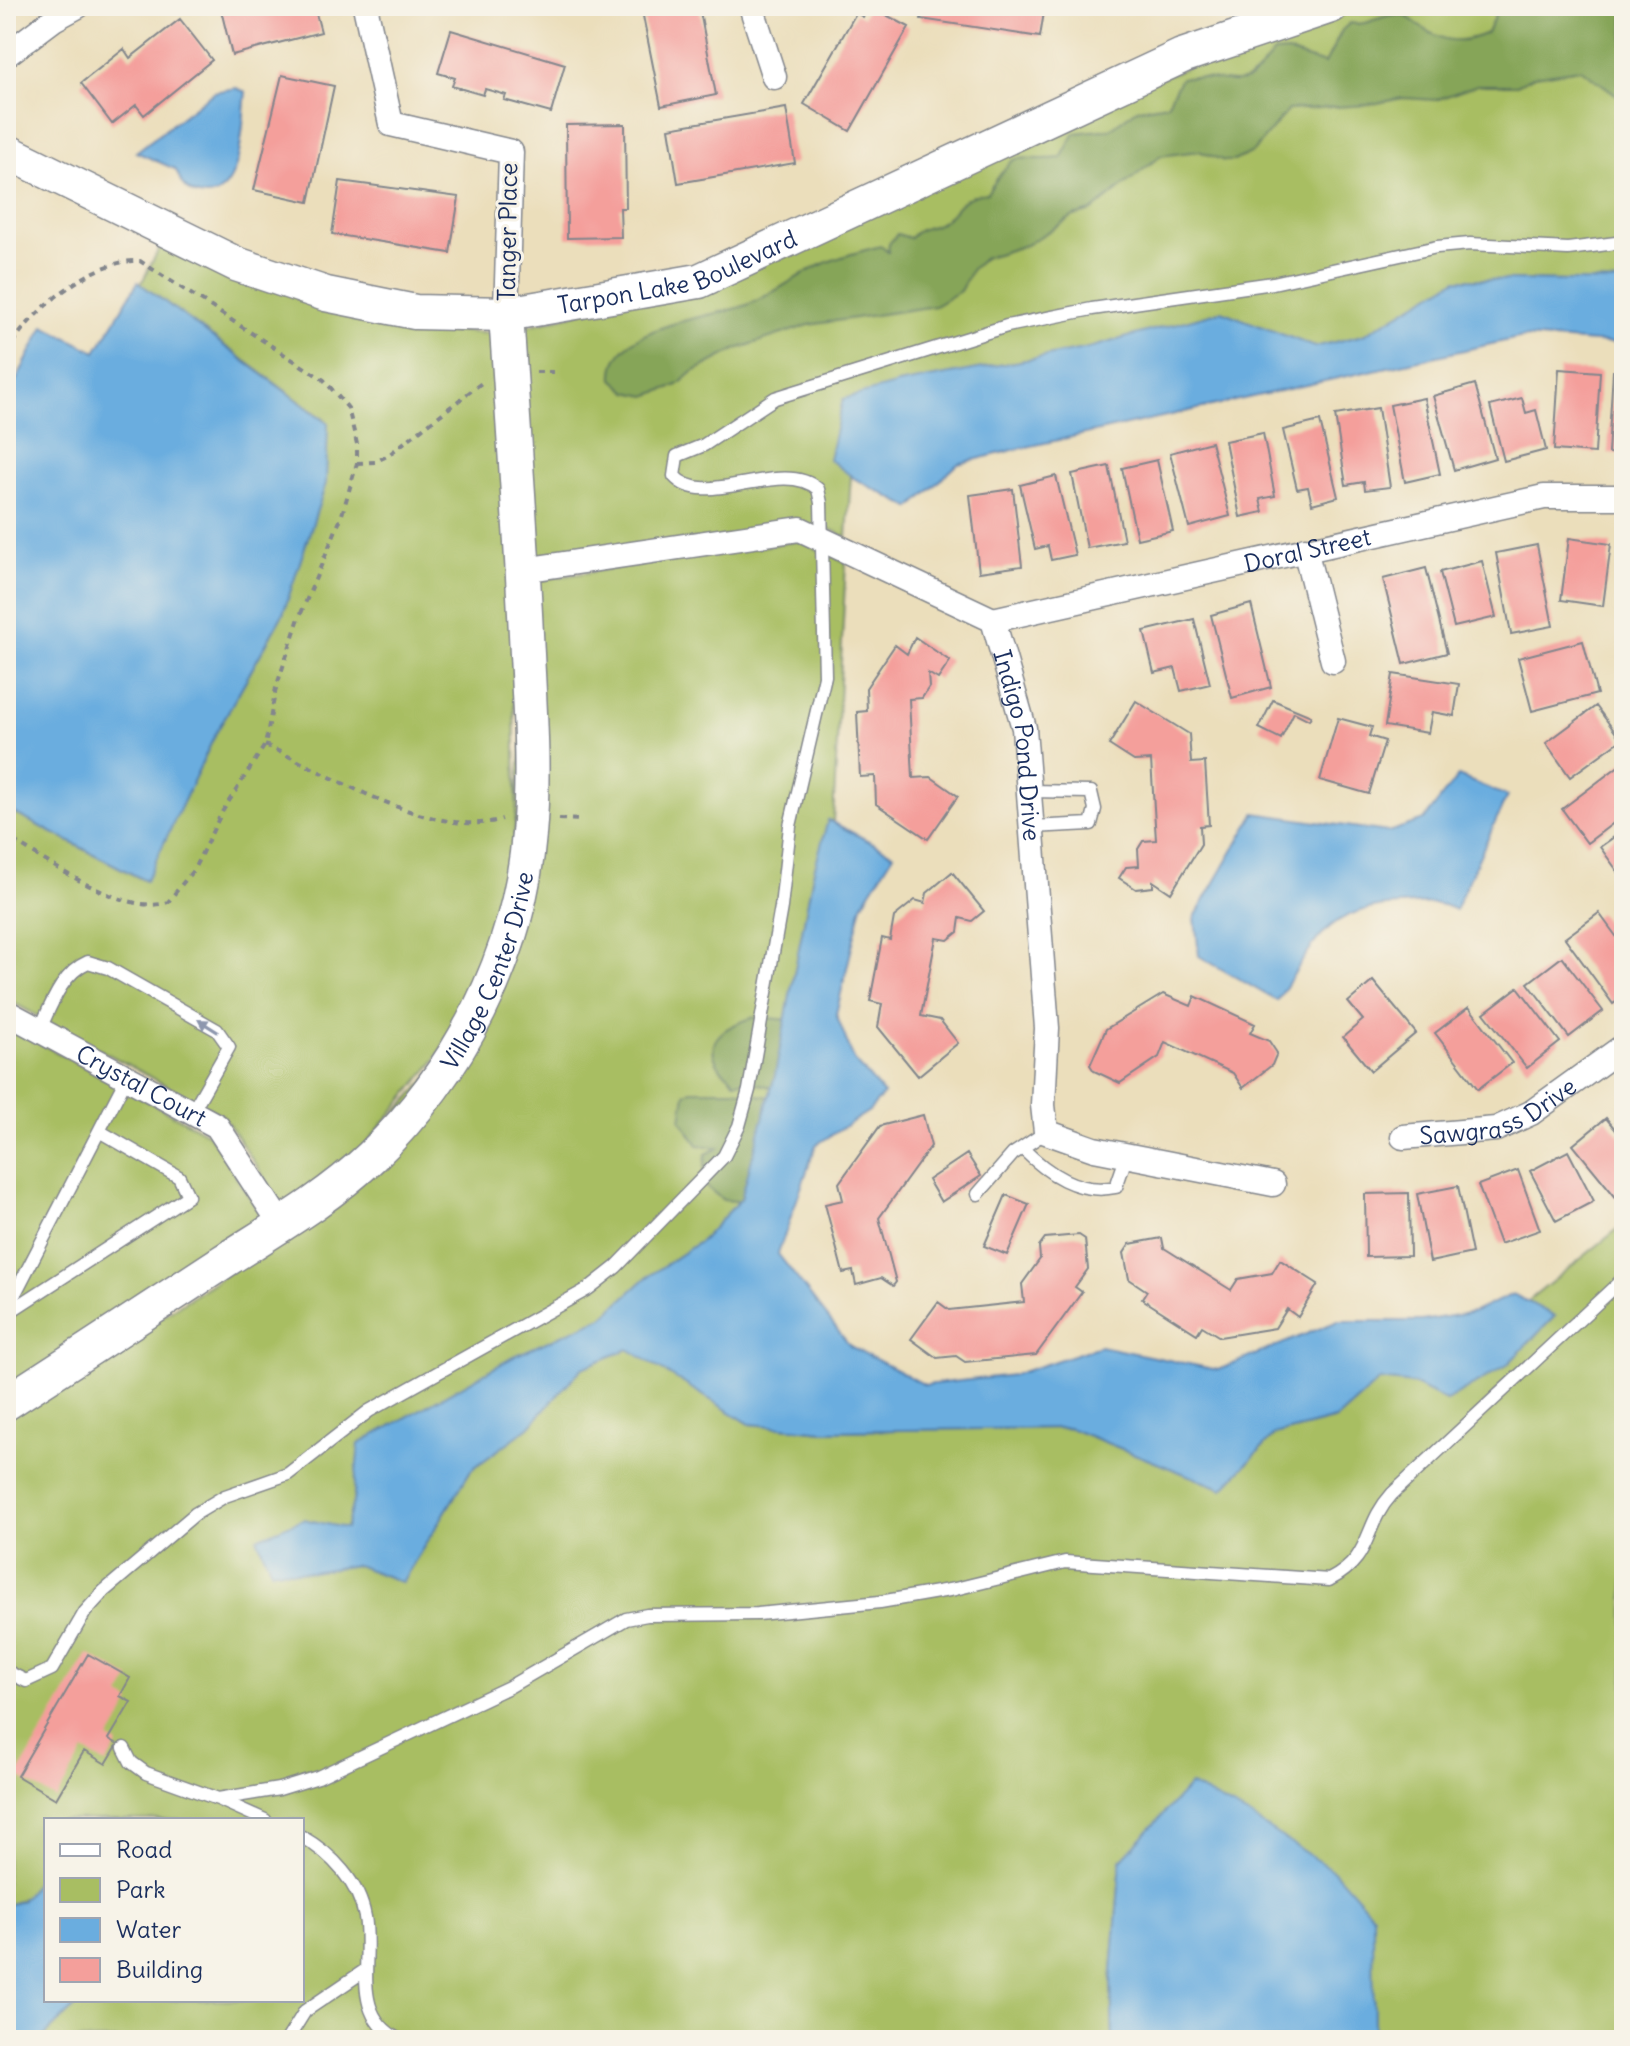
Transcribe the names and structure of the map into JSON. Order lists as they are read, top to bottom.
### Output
{
  "streets": {
    "street": [
      "Tanger Place",
      "Tarpon Lake Boulevard",
      "Doral Street",
      "Indigo Pond Drive",
      "Village Center Drive",
      "Crystal Court",
      "Sawgrass Drive"
    ]
  },
  "crossings": [
    ["Tanger Place", "Tarpon Lake Boulevard"],
    ["Tanger Place", "Village Center Drive"],
    ["Tarpon Lake Boulevard", "Village Center Drive"],
    ["Doral Street", "Indigo Pond Drive"],
    ["Indigo Pond Drive", "Village Center Drive"],
    ["Village Center Drive", "Crystal Court"]
  ],
  "legend": [
    "Road",
    "Park",
    "Water",
    "Building"
  ]
}
